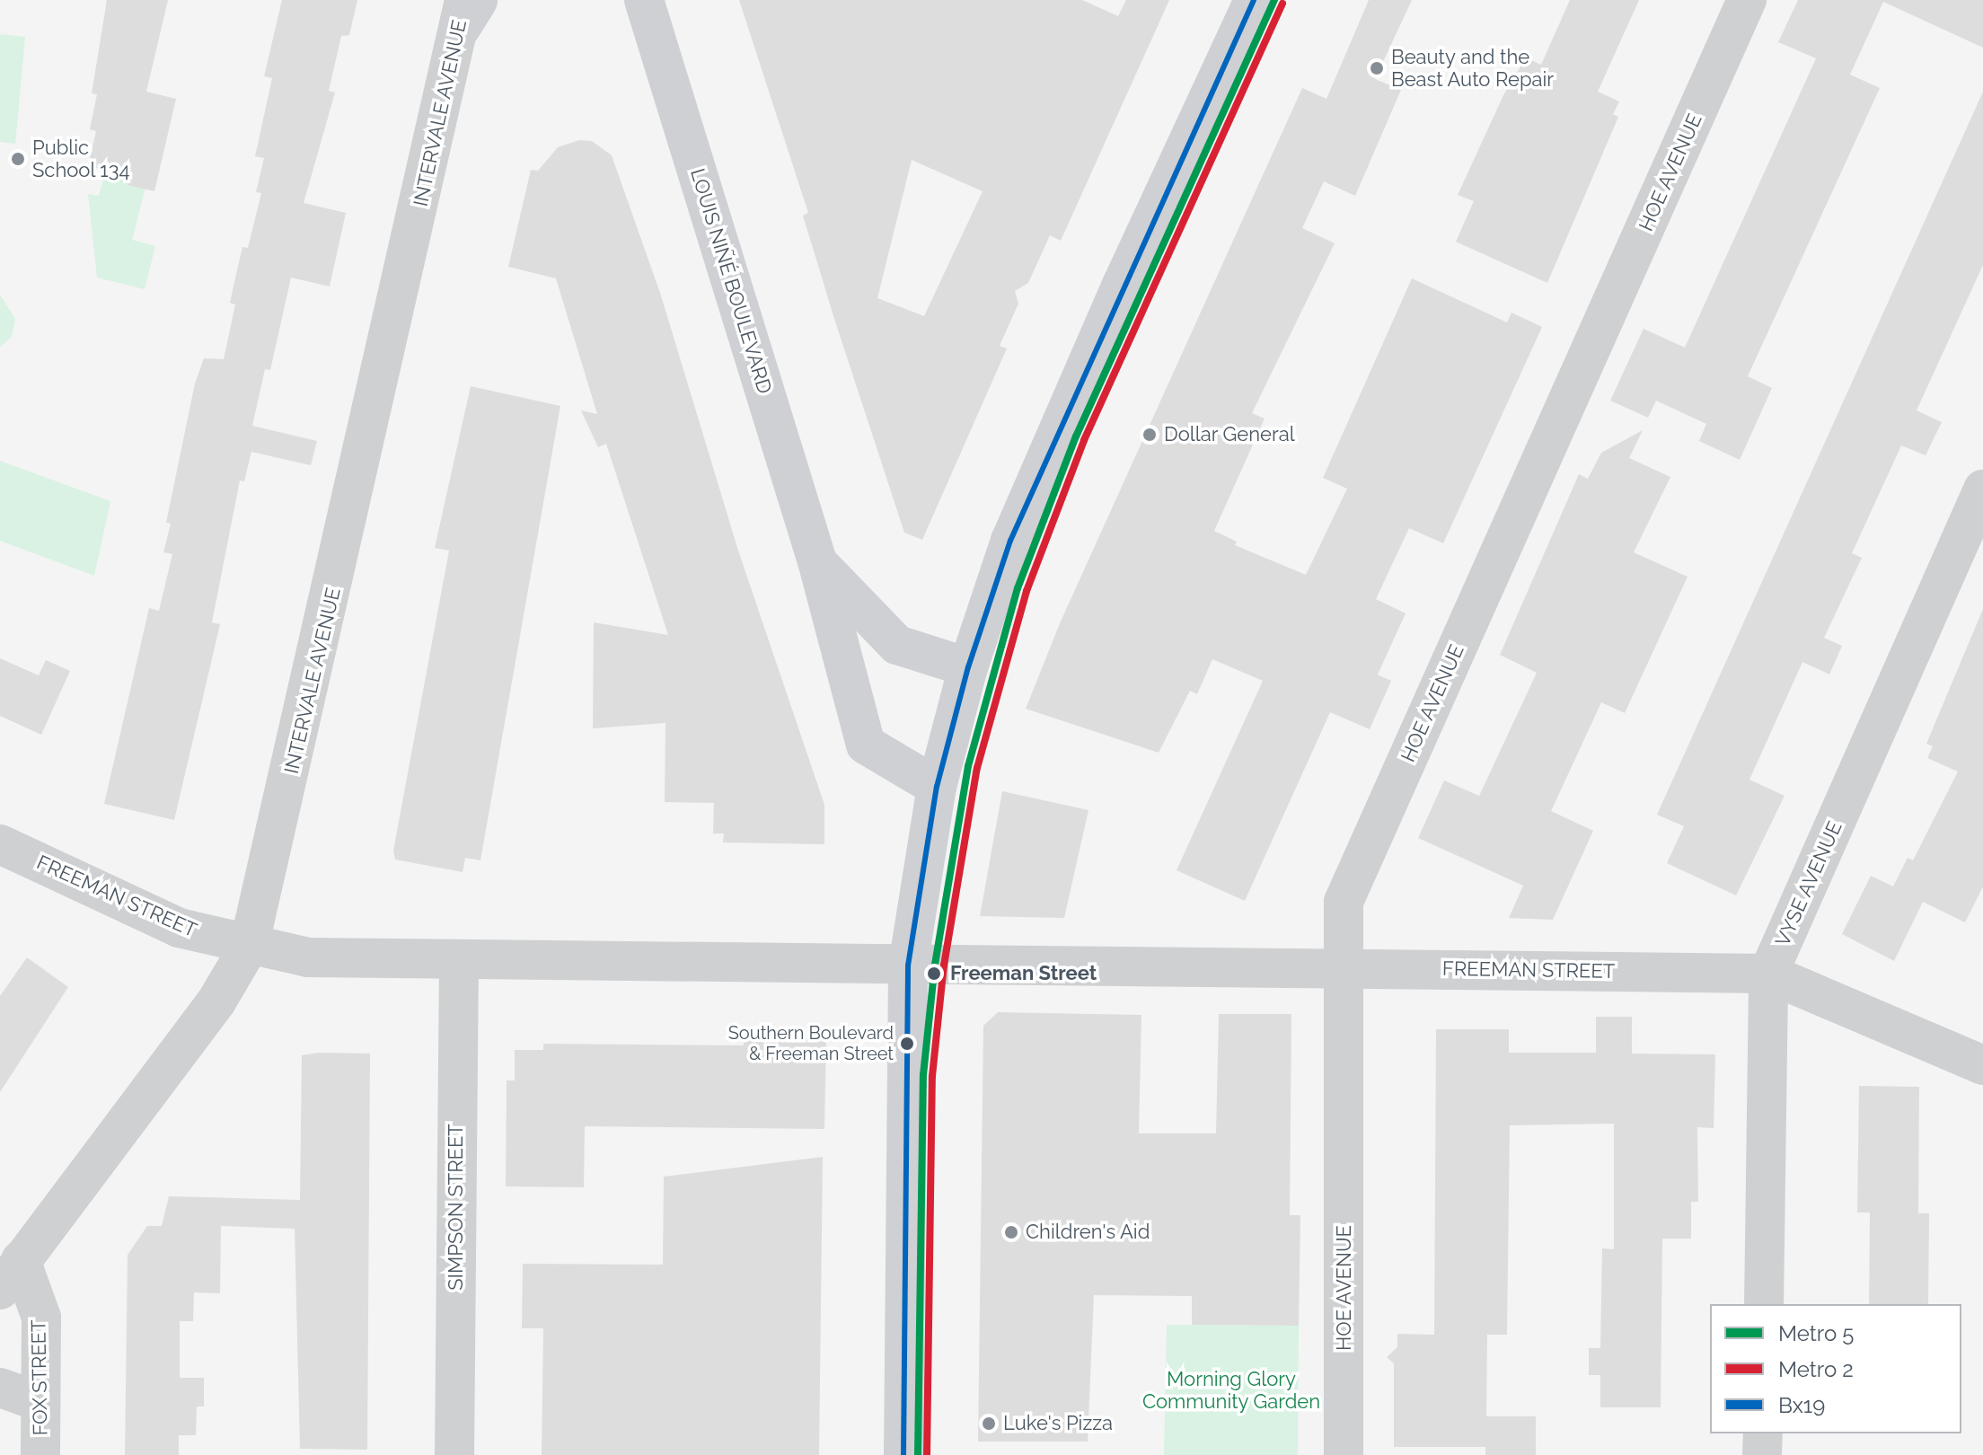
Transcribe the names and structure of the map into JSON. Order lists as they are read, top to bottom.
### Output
{
  "streets": {
    "main road": ["LOUIS NIÑÉ BOULEVARD"],
    "street": [
      "INTERVALE AVENUE",
      "HOE AVENUE",
      "VYSE AVENUE",
      "FREEMAN STREET",
      "SIMPSON STREET",
      "FOX STREET"
    ]
  },
  "crossings": [
    ["INTERVALE AVENUE", "FREEMAN STREET"],
    ["INTERVALE AVENUE", "FOX STREET"],
    ["HOE AVENUE", "FREEMAN STREET"],
    ["VYSE AVENUE", "FREEMAN STREET"],
    ["FREEMAN STREET", "SIMPSON STREET"]
  ],
  "parks": ["Morning Glory Community Garden"],
  "places": [
    "Beauty and the Beast Auto Repair",
    "Public School 134",
    "Dollar General",
    "Freeman Street",
    "Southern Boulevard & Freeman Street",
    "Children's Aid",
    "Luke's Pizza"
  ],
  "lines": ["metro line 5", "transit line Bx19", "metro line 2"],
  "legend": ["Metro 5", "Metro 2", "Bx19"]
}
